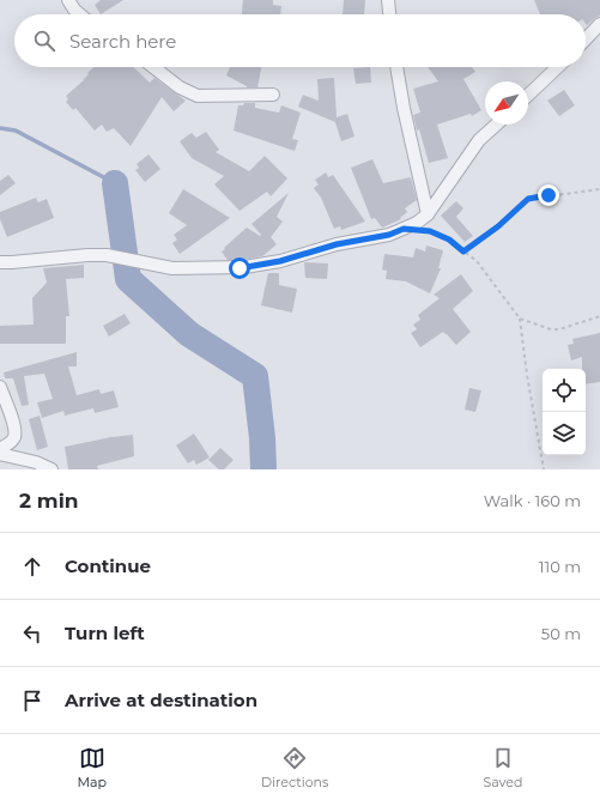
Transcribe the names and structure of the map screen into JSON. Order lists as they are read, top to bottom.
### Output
{
  "north": "bottom left",
  "page": {
    "search": "Search here",
    "heading": ["2 min", "Walk · 160 m"],
    "list": [
      ["Continue", "110 m"],
      ["Turn left", "50 m"],
      "Arrive at destination"
    ],
    "nav": ["Map", "Directions", "Saved"]
  }
}
